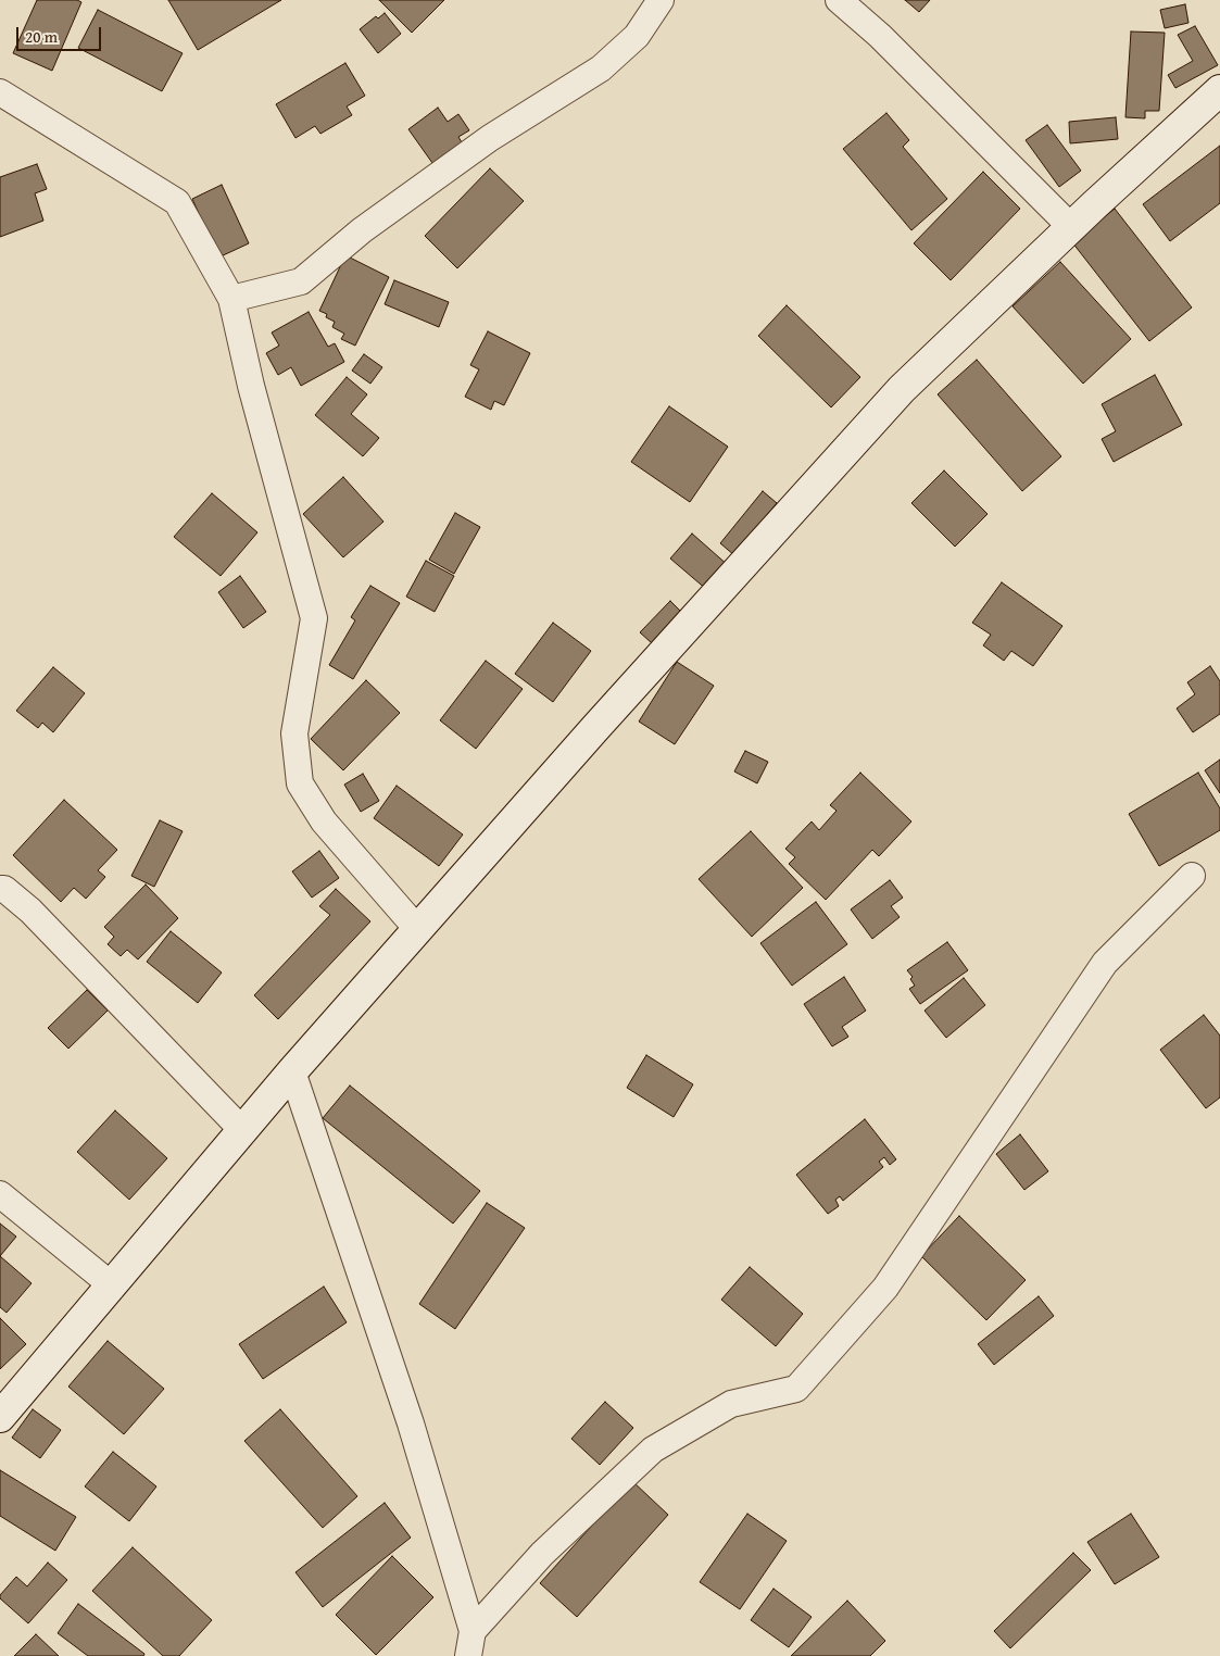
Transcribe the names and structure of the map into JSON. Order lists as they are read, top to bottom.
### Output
{
  "scale_bar": "20 m"
}
